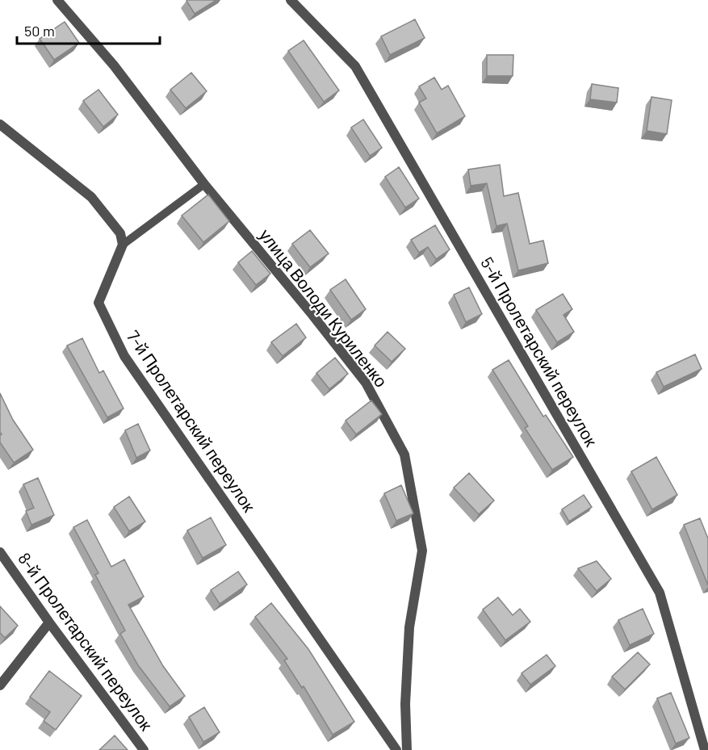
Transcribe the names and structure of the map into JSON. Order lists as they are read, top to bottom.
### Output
{
  "streets": {
    "street": [
      "улица Володи Куриленко",
      "5-й Пролетарский переулок",
      "7-й Пролетарский переулок",
      "8-й Пролетарский переулок"
    ]
  },
  "scale_bar": "50 m"
}
